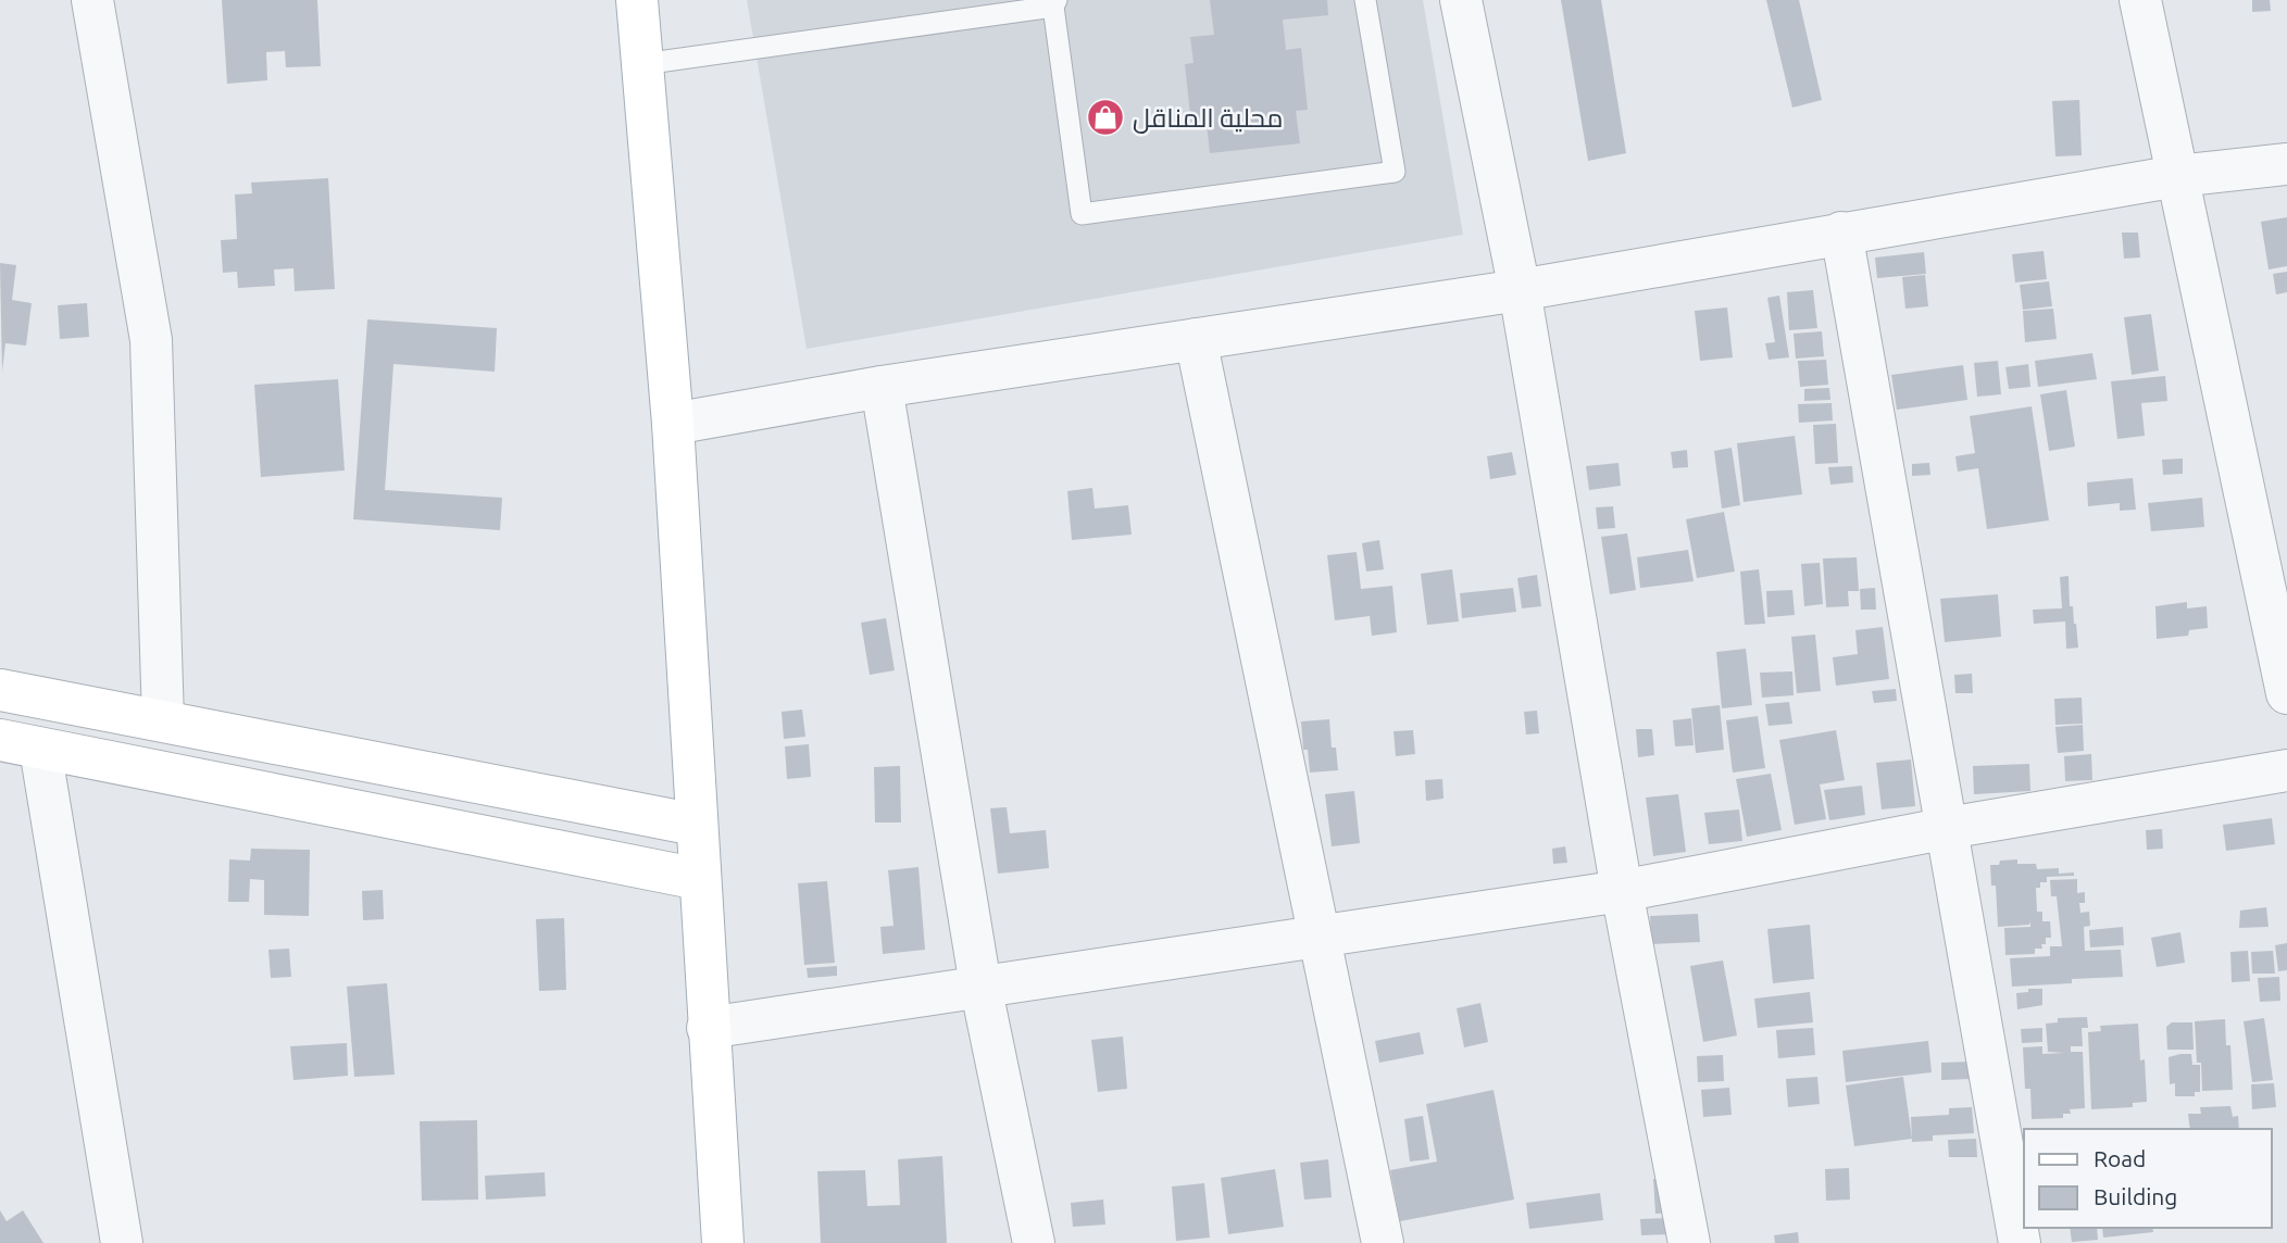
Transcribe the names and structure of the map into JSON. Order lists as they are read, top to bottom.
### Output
{
  "places": {
    "shop": ["محلية المناقل"]
  },
  "legend": ["Road", "Building"]
}
